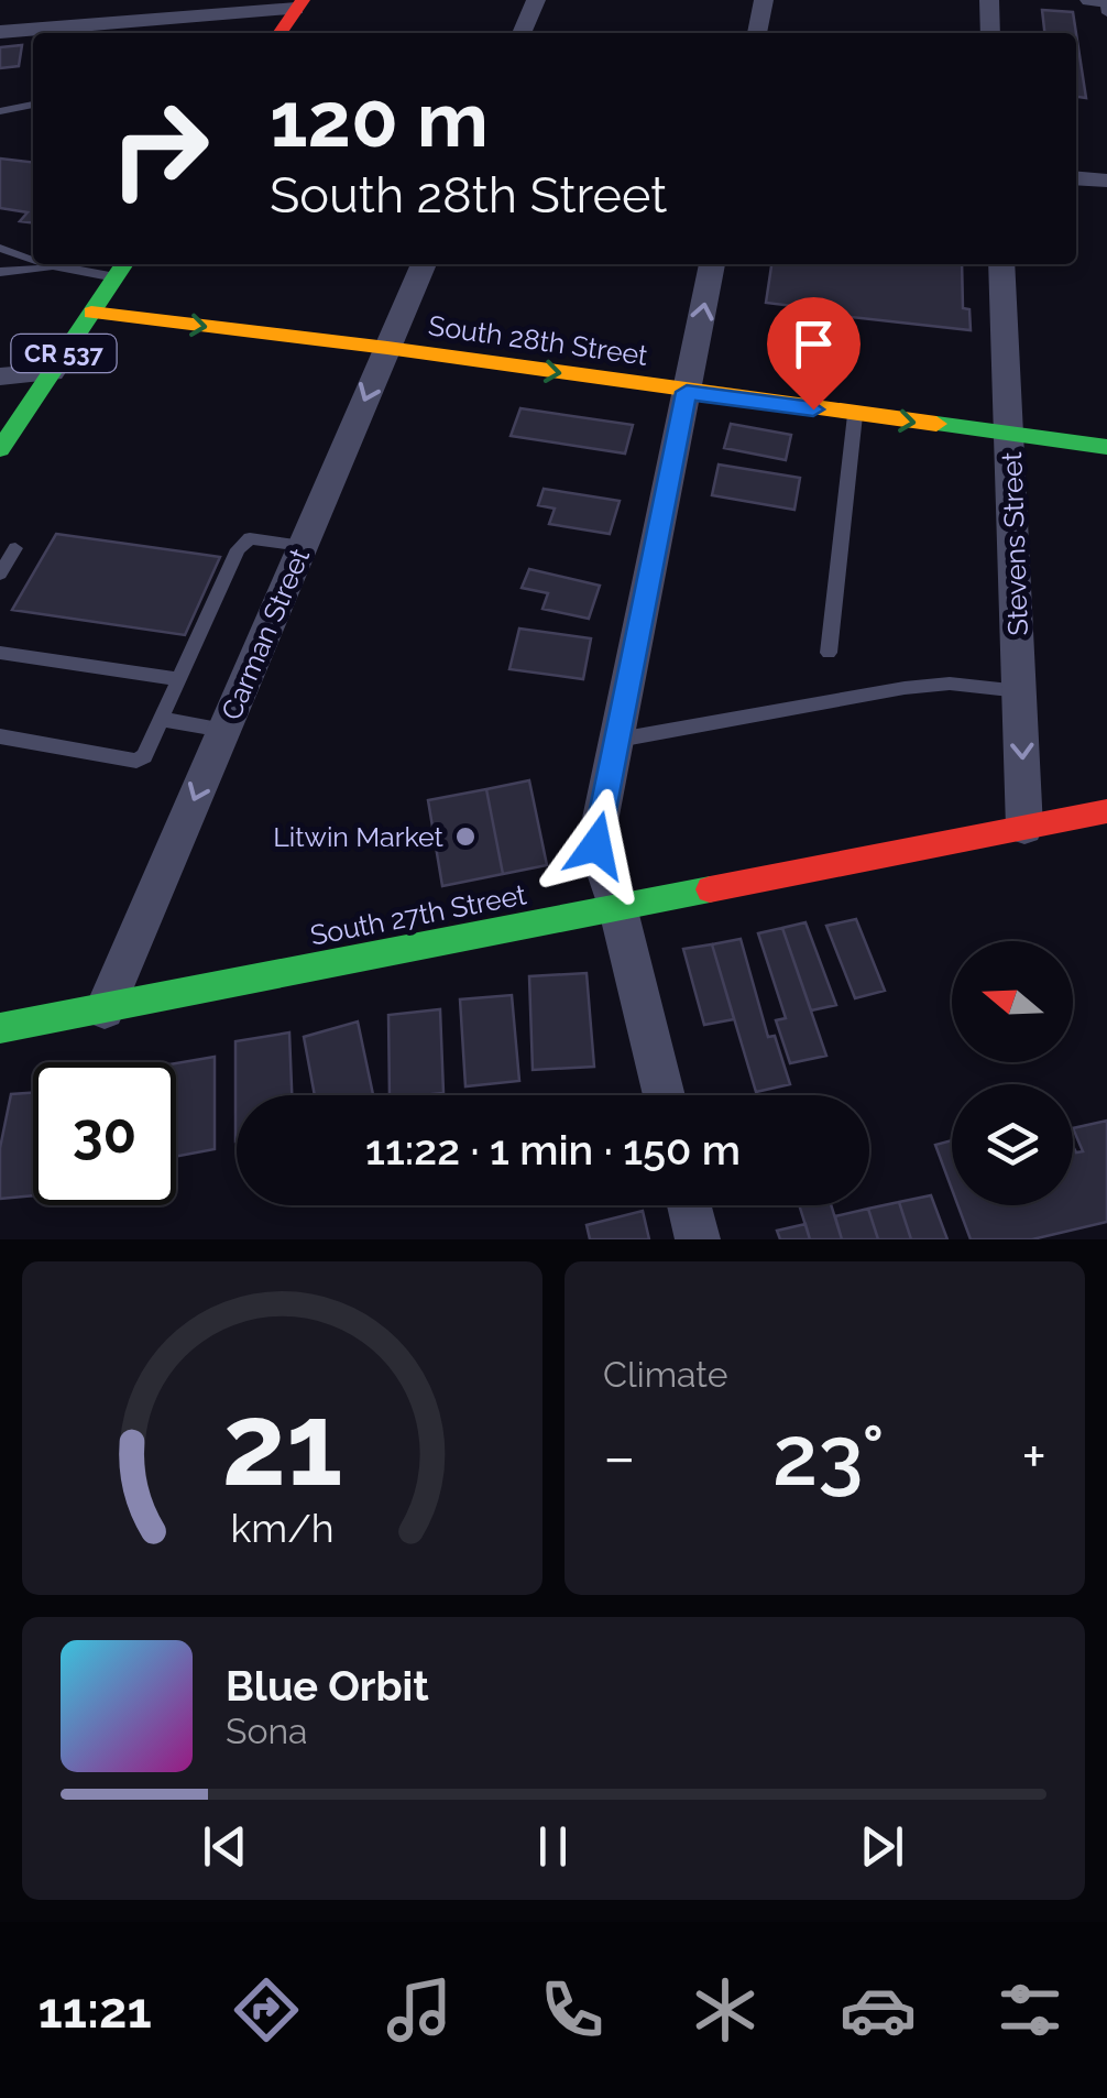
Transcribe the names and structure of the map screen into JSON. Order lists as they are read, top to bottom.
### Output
{
  "streets": {
    "main road": ["South 28th Street", "CR 537", "South 27th Street"],
    "street": ["Stevens Street", "Carman Street"]
  },
  "crossings": [
    ["South 28th Street", "CR 537"],
    ["South 28th Street", "Stevens Street"],
    ["South 28th Street", "Carman Street"],
    ["Stevens Street", "South 27th Street"],
    ["Carman Street", "South 27th Street"]
  ],
  "one_way": ["South 28th Street", "Carman Street"],
  "places": ["Litwin Market"],
  "north": "left",
  "page": {
    "turn": ["120 m", "South 28th Street"],
    "limit": "30",
    "trip": "11:22 · 1 min · 150 m",
    "tile": "Climate",
    "heat": ["−", "23°", "+"],
    "song": ["Blue Orbit", "Sona"],
    "tabs": "11:21",
    "gauge": ["21", "km/h"]
  }
}
